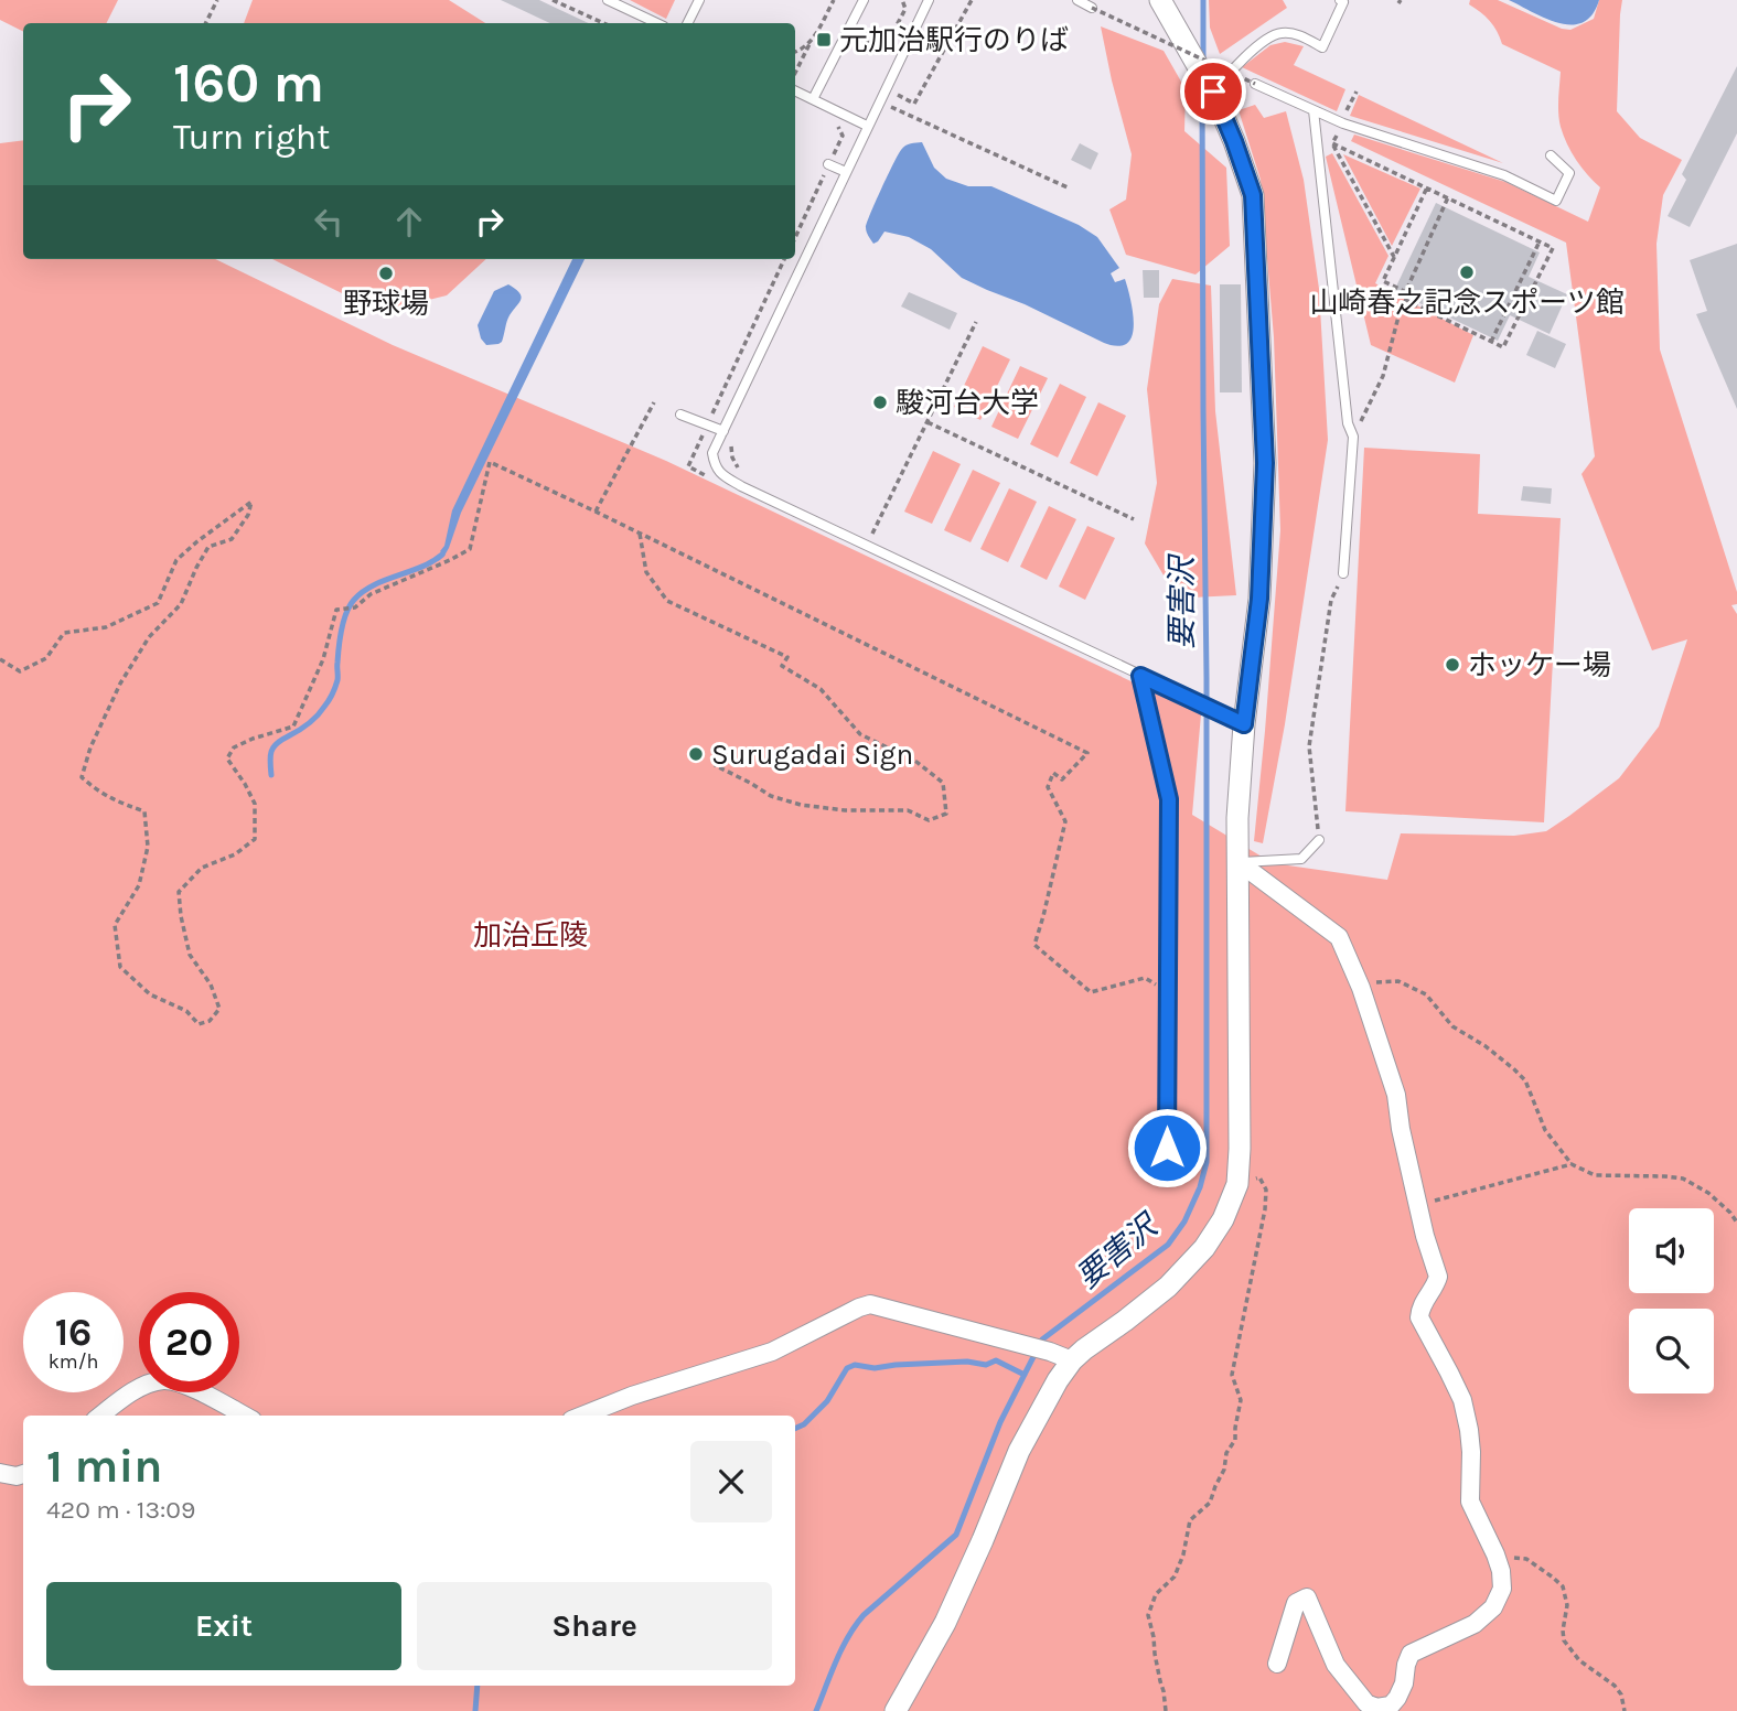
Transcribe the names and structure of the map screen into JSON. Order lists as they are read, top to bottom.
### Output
{
  "water": ["要害沢"],
  "parks": ["加治丘陵"],
  "places": {
    "transit": ["元加治駅行のりば"],
    "other": [
      "山崎春之記念スポーツ館",
      "野球場",
      "駿河台大学",
      "ホッケー場",
      "Surugadai Sign"
    ]
  },
  "page": {
    "turn": ["160 m", "Turn right"],
    "speed": "16 km/h",
    "limit": "20",
    "heading": ["1 min", "420 m · 13:09"],
    "buttons": ["Exit", "Share"]
  }
}
